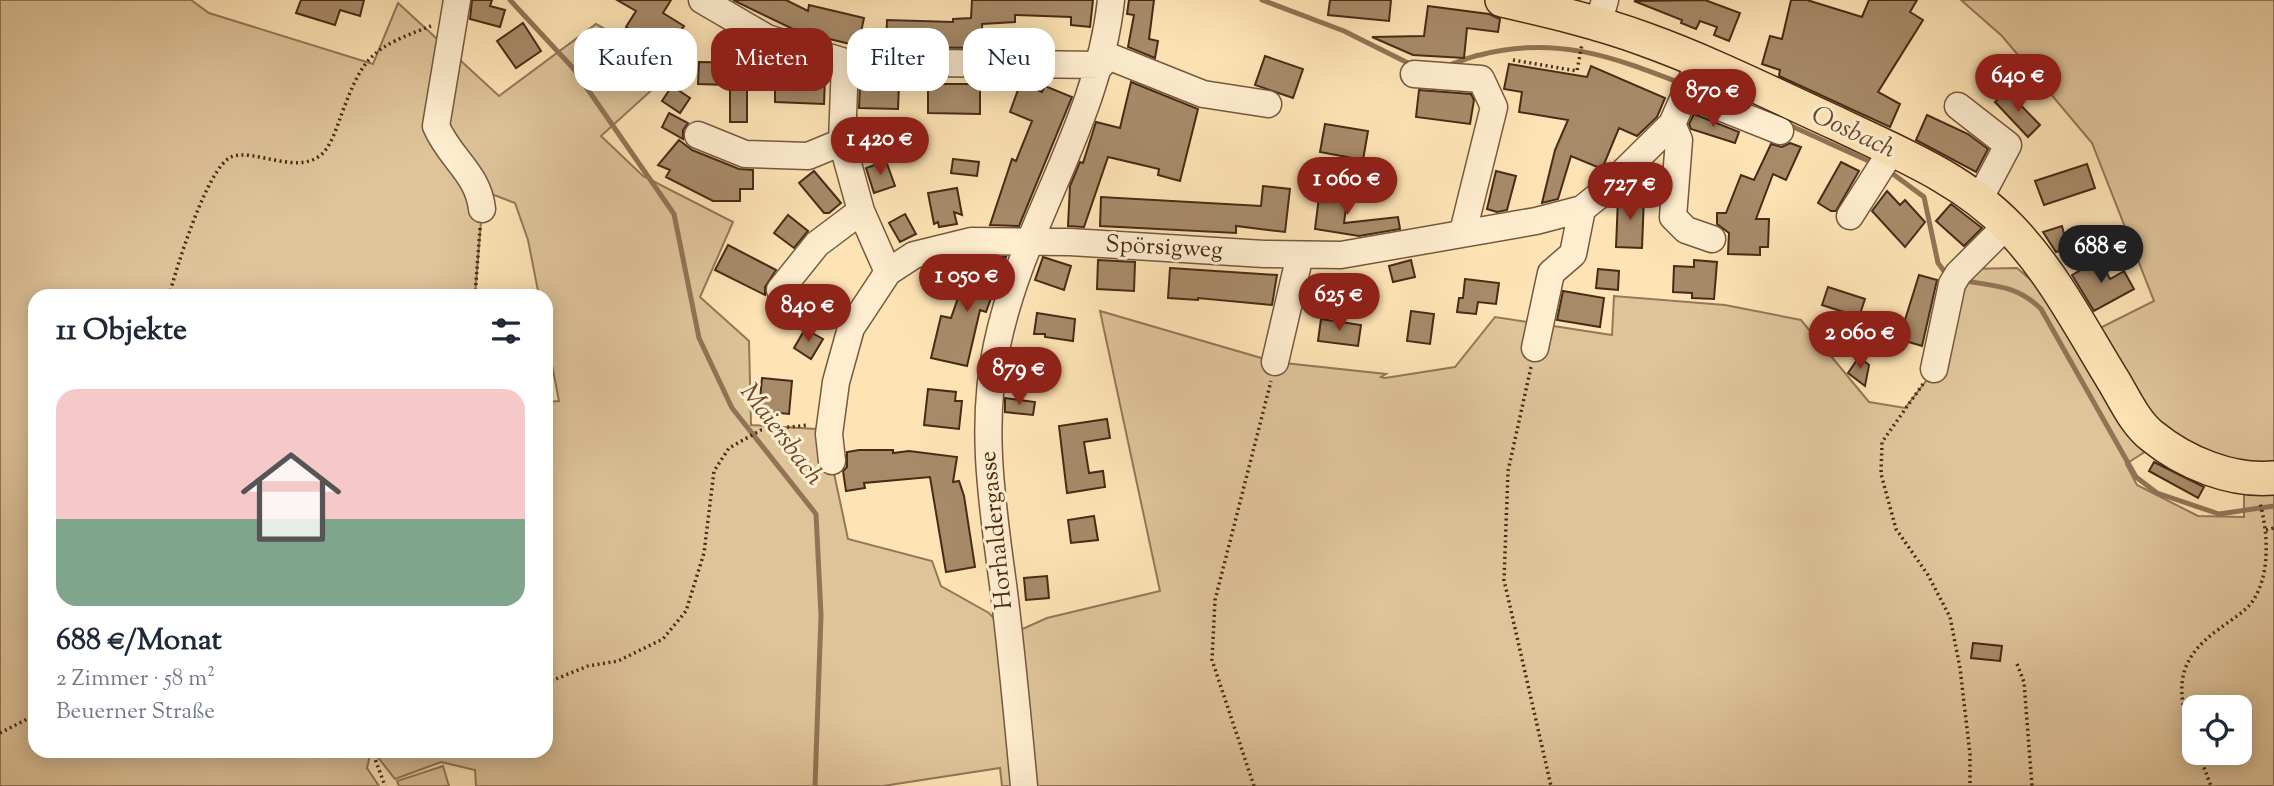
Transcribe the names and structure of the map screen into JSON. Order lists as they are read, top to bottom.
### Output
{
  "streets": {
    "street": ["Spörsigweg", "Horhaldergasse"]
  },
  "crossings": [
    ["Spörsigweg", "Horhaldergasse"]
  ],
  "water": ["Oosbach", "Maiersbach"],
  "page": {
    "chip": [
      "Kaufen",
      "Mieten",
      "Filter",
      "Neu"
    ],
    "price": [
      "640 €",
      "870 €",
      "1 420 €",
      "1 060 €",
      "727 €",
      "688 €",
      "1 050 €",
      "625 €",
      "840 €",
      "2 060 €",
      "879 €"
    ],
    "heading": "11 Objekte",
    "list": [
      {
        "name": "688 €/Monat",
        "note": "2 Zimmer · 58 m² · Beuerner Straße"
      }
    ]
  }
}
